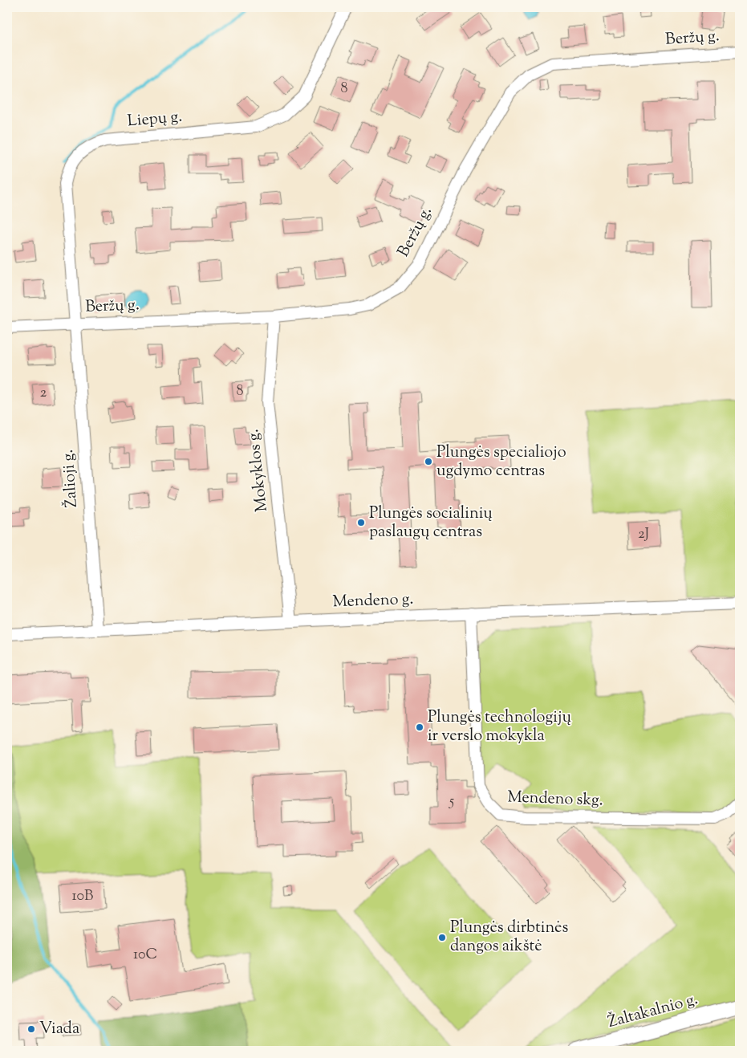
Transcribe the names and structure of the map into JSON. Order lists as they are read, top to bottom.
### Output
{
  "streets": {
    "main road": ["Žaltakalnio g."],
    "street": [
      "Beržų g.",
      "Liepų g.",
      "Mokyklos g.",
      "Žalioji g.",
      "Mendeno g.",
      "Mendeno skg."
    ]
  },
  "crossings": [
    ["Beržų g.", "Liepų g."],
    ["Beržų g.", "Mokyklos g."],
    ["Beržų g.", "Žalioji g."],
    ["Liepų g.", "Žalioji g."],
    ["Mokyklos g.", "Mendeno g."],
    ["Žalioji g.", "Mendeno g."],
    ["Mendeno g.", "Mendeno skg."]
  ],
  "places": [
    "Plungės specialiojo ugdymo centras",
    "Plungės socialinių paslaugų centras",
    "Plungės technologijų ir verslo mokykla",
    "Plungės dirbtinės dangos aikštė",
    "Viada"
  ],
  "house_numbers": [
    "8",
    "8",
    "2",
    "2J",
    "5",
    "10B",
    "10C"
  ]
}
